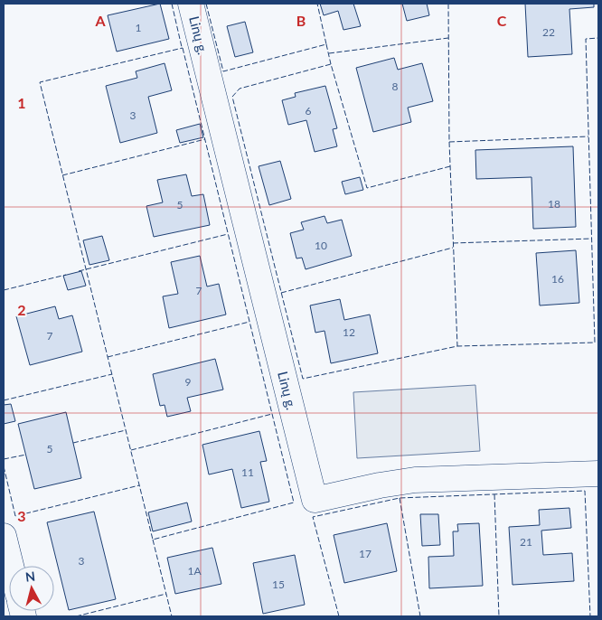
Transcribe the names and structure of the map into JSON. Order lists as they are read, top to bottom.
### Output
{
  "streets": {
    "street": ["Linų g."]
  },
  "house_numbers": [
    "1",
    "22",
    "8",
    "6",
    "3",
    "18",
    "5",
    "10",
    "16",
    "7",
    "12",
    "7",
    "9",
    "5",
    "11",
    "21",
    "17",
    "3",
    "1A",
    "15"
  ],
  "north": "top",
  "grid": {
    "columns": ["A", "B", "C"],
    "rows": ["1", "2", "3"]
  }
}
